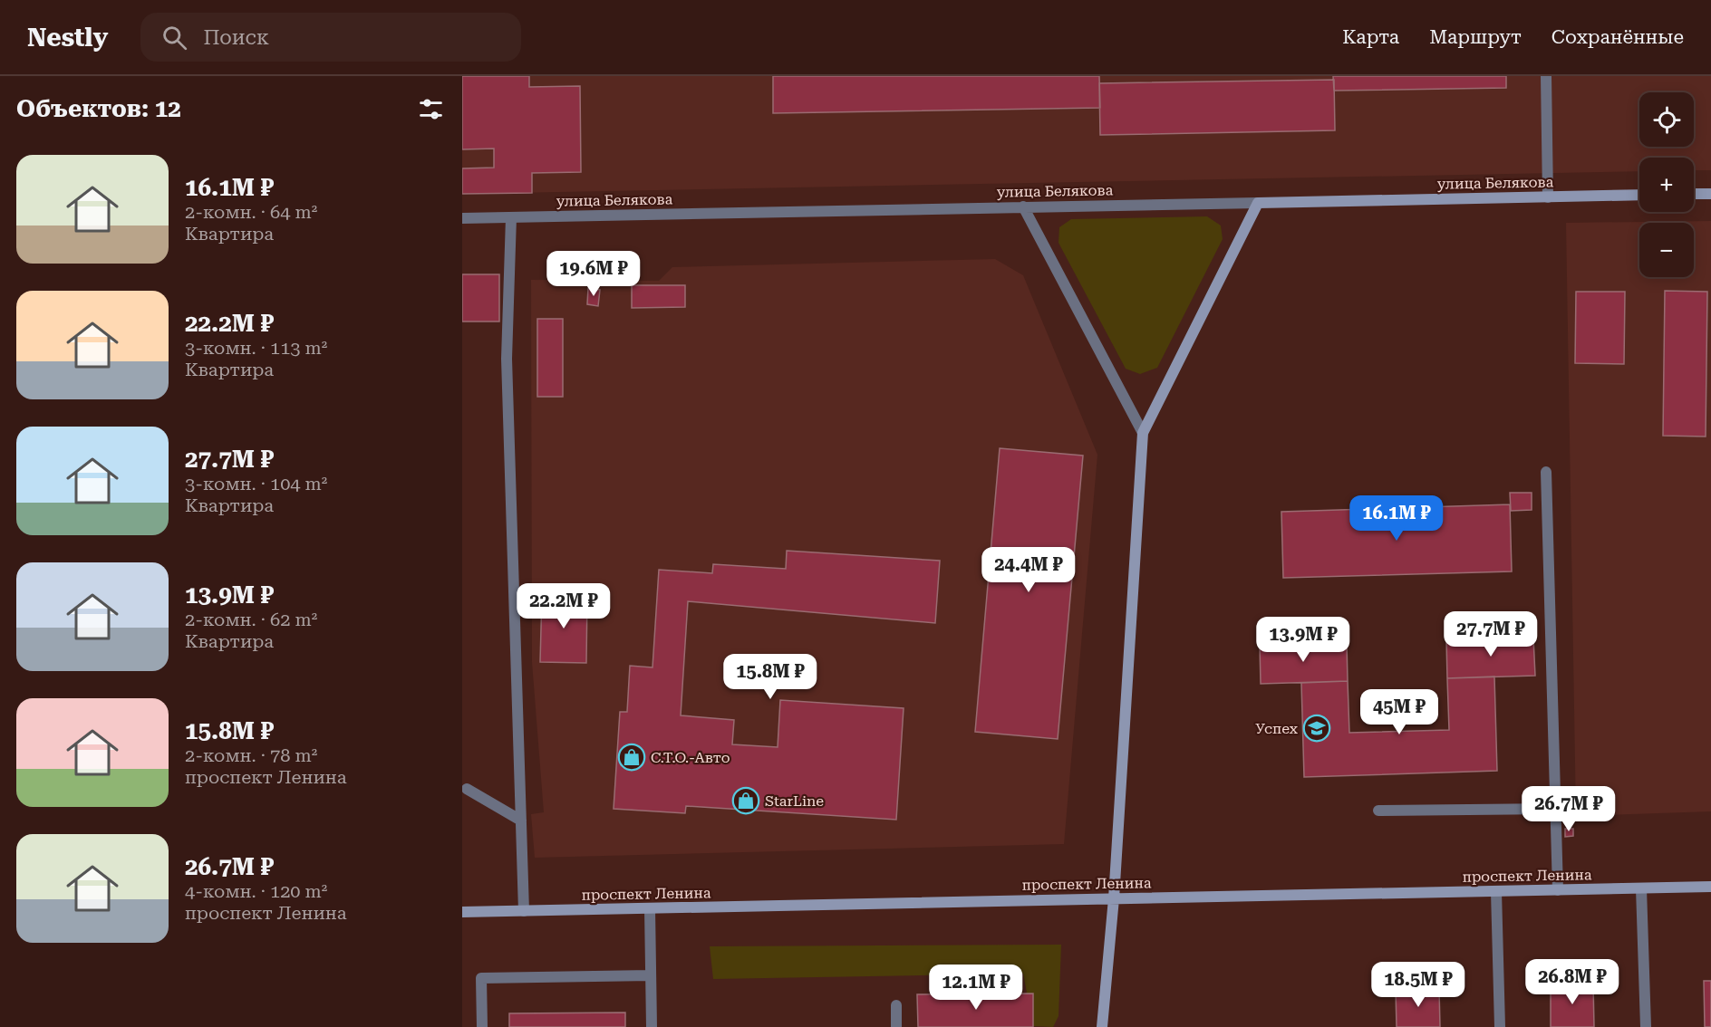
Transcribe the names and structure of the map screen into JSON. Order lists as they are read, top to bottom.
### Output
{
  "streets": {
    "street": ["улица Белякова", "проспект Ленина"]
  },
  "places": {
    "school or university": ["Успех"],
    "shop": ["С.Т.О.-Авто", "StarLine"]
  },
  "page": {
    "header": "Nestly",
    "search": "Поиск",
    "nav": ["Карта", "Маршрут", "Сохранённые"],
    "heading": "Объектов: 12",
    "map_buttons": ["+", "−"],
    "list": [
      {
        "name": "16.1M ₽",
        "note": "2-комн. · 64 m² · Квартира"
      },
      {
        "name": "22.2M ₽",
        "note": "3-комн. · 113 m² · Квартира"
      },
      {
        "name": "27.7M ₽",
        "note": "3-комн. · 104 m² · Квартира"
      },
      {
        "name": "13.9M ₽",
        "note": "2-комн. · 62 m² · Квартира"
      },
      {
        "name": "15.8M ₽",
        "note": "2-комн. · 78 m² · проспект Ленина"
      },
      {
        "name": "26.7M ₽",
        "note": "4-комн. · 120 m² · проспект Ленина"
      }
    ],
    "price": [
      "19.6M ₽",
      "16.1M ₽",
      "24.4M ₽",
      "22.2M ₽",
      "27.7M ₽",
      "13.9M ₽",
      "15.8M ₽",
      "45M ₽",
      "26.7M ₽",
      "26.8M ₽",
      "18.5M ₽",
      "12.1M ₽"
    ]
  }
}
